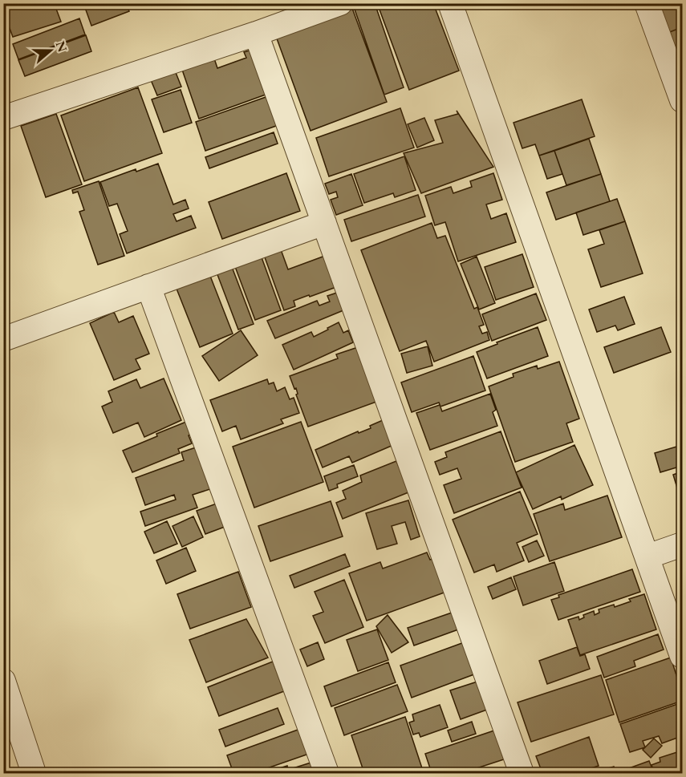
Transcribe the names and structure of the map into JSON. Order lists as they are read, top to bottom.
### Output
{
  "north": "right"
}
